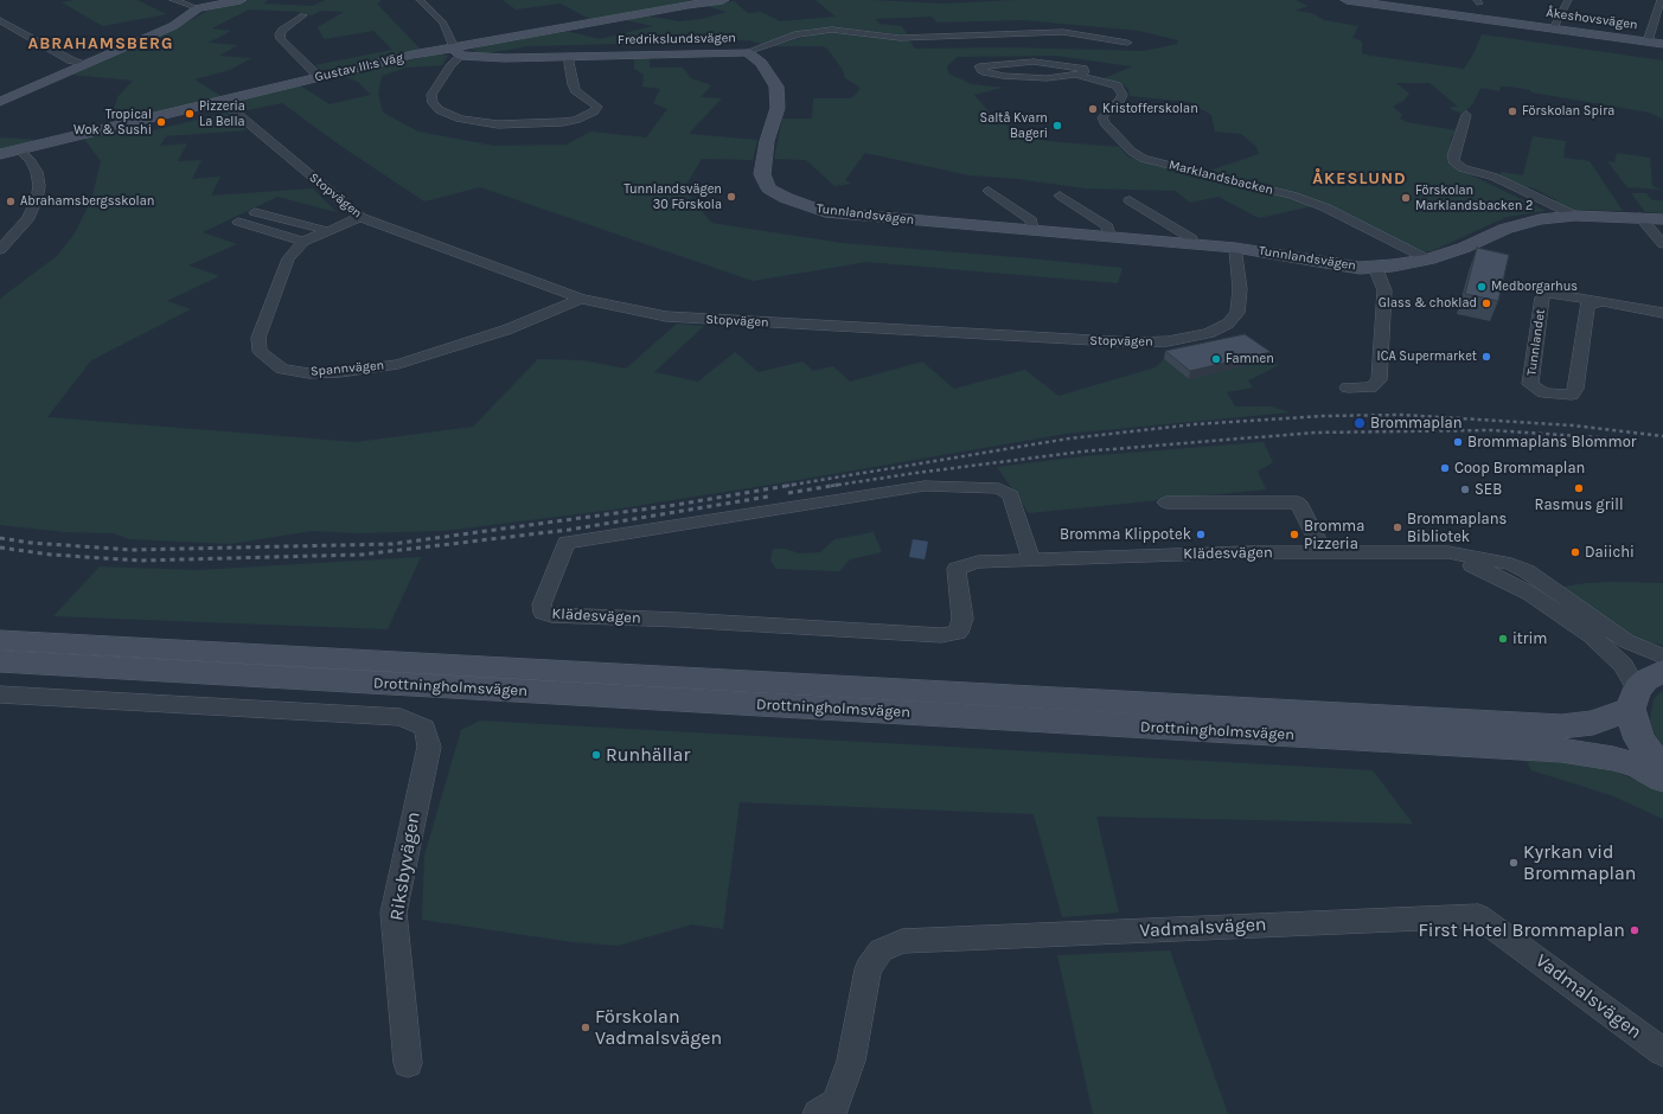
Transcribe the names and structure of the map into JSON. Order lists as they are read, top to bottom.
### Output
{
  "streets": {
    "street": [
      "Åkeshovsvägen",
      "Fredrikslundsvägen",
      "Gustav III:s Väg",
      "Marklandsbacken",
      "Stopvägen",
      "Tunnlandsvägen",
      "Tunnlandet",
      "Spannvägen",
      "Klädesvägen",
      "Drottningholmsvägen",
      "Riksbyvägen",
      "Vadmalsvägen"
    ]
  },
  "crossings": [
    ["Fredrikslundsvägen", "Gustav III:s Väg"],
    ["Fredrikslundsvägen", "Tunnlandsvägen"],
    ["Gustav III:s Väg", "Stopvägen"],
    ["Marklandsbacken", "Tunnlandsvägen"],
    ["Stopvägen", "Tunnlandsvägen"],
    ["Stopvägen", "Spannvägen"],
    ["Klädesvägen", "Drottningholmsvägen"],
    ["Drottningholmsvägen", "Riksbyvägen"]
  ],
  "districts": ["ABRAHAMSBERG", "ÅKESLUND"],
  "places": [
    "Kristofferskolan",
    "Förskolan Spira",
    "Pizzeria La Bella",
    "Tropical Wok & Sushi",
    "Saltå Kvarn Bageri",
    "Tunnlandsvägen 30 Förskola",
    "Förskolan Marklandsbacken 2",
    "Abrahamsbergsskolan",
    "Medborgarhus",
    "Glass & choklad",
    "ICA Supermarket",
    "Famnen",
    "Brommaplan",
    "Brommaplans Blommor",
    "Coop Brommaplan",
    "Rasmus grill",
    "SEB",
    "Brommaplans Bibliotek",
    "Bromma Klippotek",
    "Bromma Pizzeria",
    "Daiichi",
    "itrim",
    "Runhällar",
    "Kyrkan vid Brommaplan",
    "First Hotel Brommaplan",
    "Förskolan Vadmalsvägen"
  ]
}
